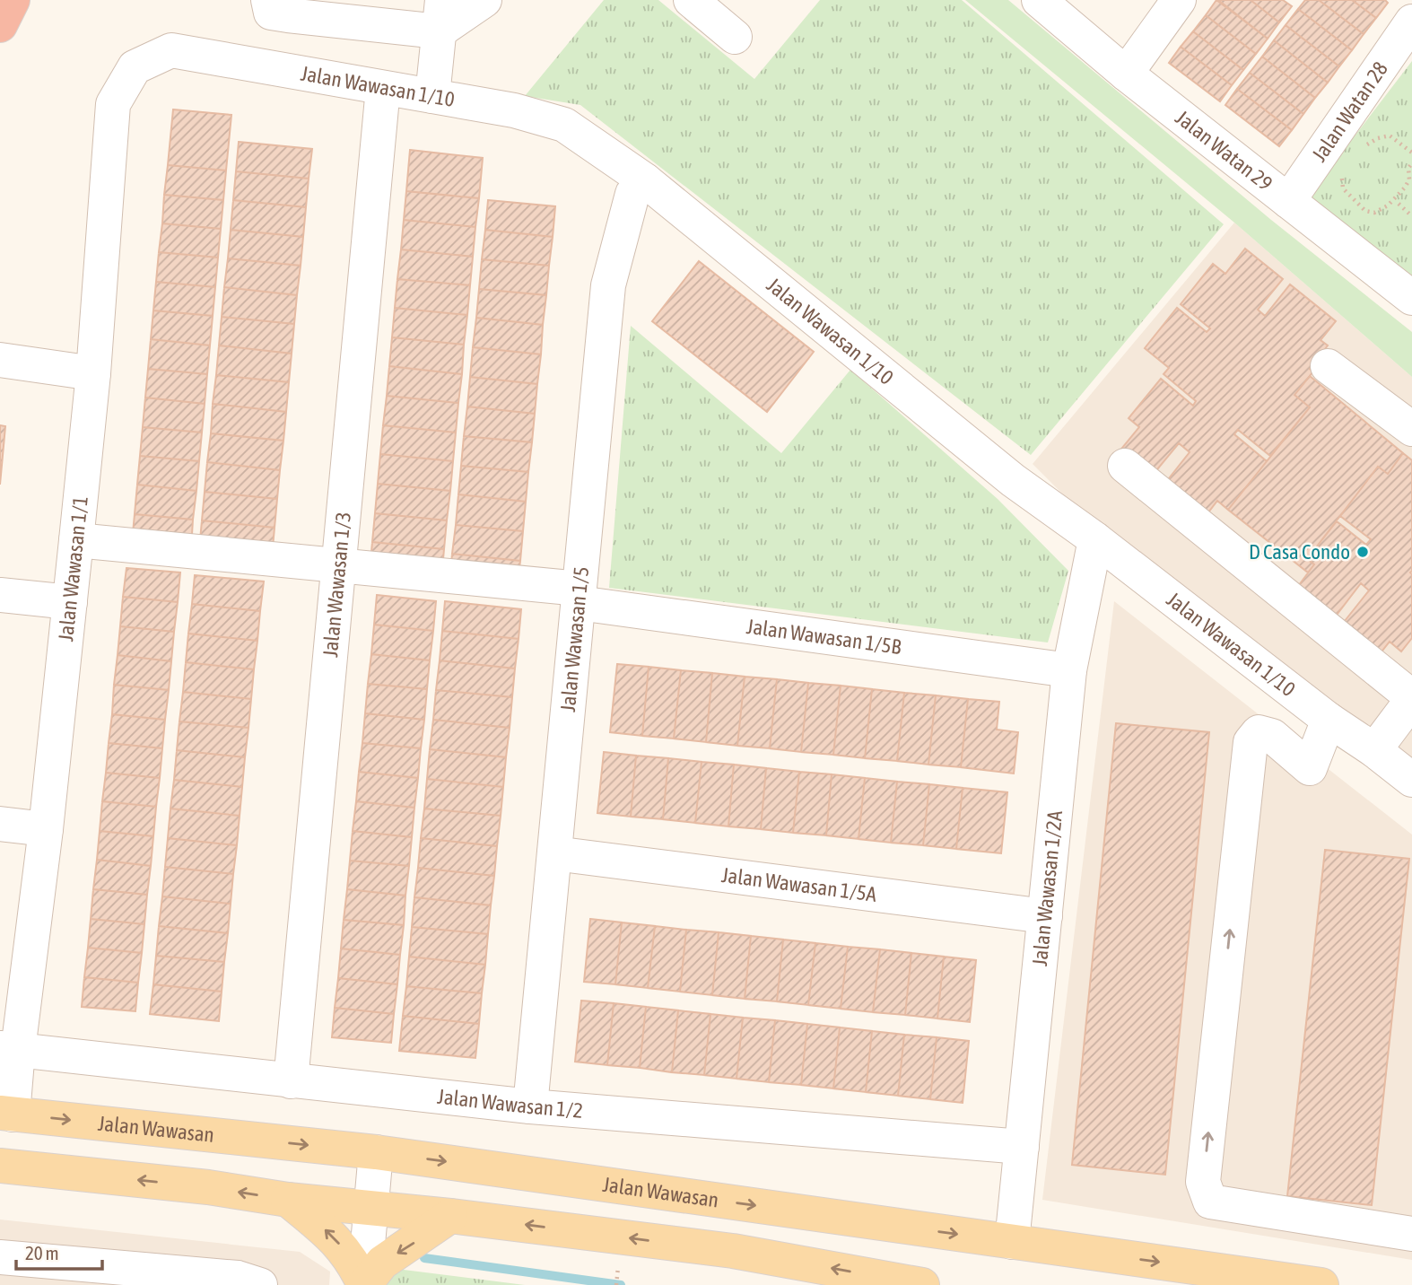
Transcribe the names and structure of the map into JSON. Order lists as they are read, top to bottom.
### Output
{
  "streets": {
    "main road": ["Jalan Wawasan"],
    "street": [
      "Jalan Wawasan 1/10",
      "Jalan Watan 28",
      "Jalan Watan 29",
      "Jalan Wawasan 1/1",
      "Jalan Wawasan 1/3",
      "Jalan Wawasan 1/5B",
      "Jalan Wawasan 1/5",
      "Jalan Wawasan 1/5A",
      "Jalan Wawasan 1/2A",
      "Jalan Wawasan 1/2"
    ]
  },
  "crossings": [
    ["Jalan Wawasan 1/10", "Jalan Wawasan 1/1"],
    ["Jalan Wawasan 1/10", "Jalan Wawasan 1/3"],
    ["Jalan Wawasan 1/10", "Jalan Wawasan 1/5"],
    ["Jalan Wawasan 1/10", "Jalan Wawasan 1/2A"],
    ["Jalan Watan 28", "Jalan Watan 29"],
    ["Jalan Wawasan 1/1", "Jalan Wawasan 1/5B"],
    ["Jalan Wawasan 1/1", "Jalan Wawasan 1/2"],
    ["Jalan Wawasan 1/1", "Jalan Wawasan"],
    ["Jalan Wawasan 1/3", "Jalan Wawasan 1/5B"],
    ["Jalan Wawasan 1/3", "Jalan Wawasan 1/2"],
    ["Jalan Wawasan 1/5B", "Jalan Wawasan 1/5"],
    ["Jalan Wawasan 1/5B", "Jalan Wawasan 1/2A"],
    ["Jalan Wawasan 1/5", "Jalan Wawasan 1/5A"],
    ["Jalan Wawasan 1/5", "Jalan Wawasan 1/2"],
    ["Jalan Wawasan 1/5A", "Jalan Wawasan 1/2A"],
    ["Jalan Wawasan 1/2A", "Jalan Wawasan 1/2"],
    ["Jalan Wawasan 1/2A", "Jalan Wawasan"]
  ],
  "places": ["D Casa Condo"],
  "scale_bar": "20 m"
}
